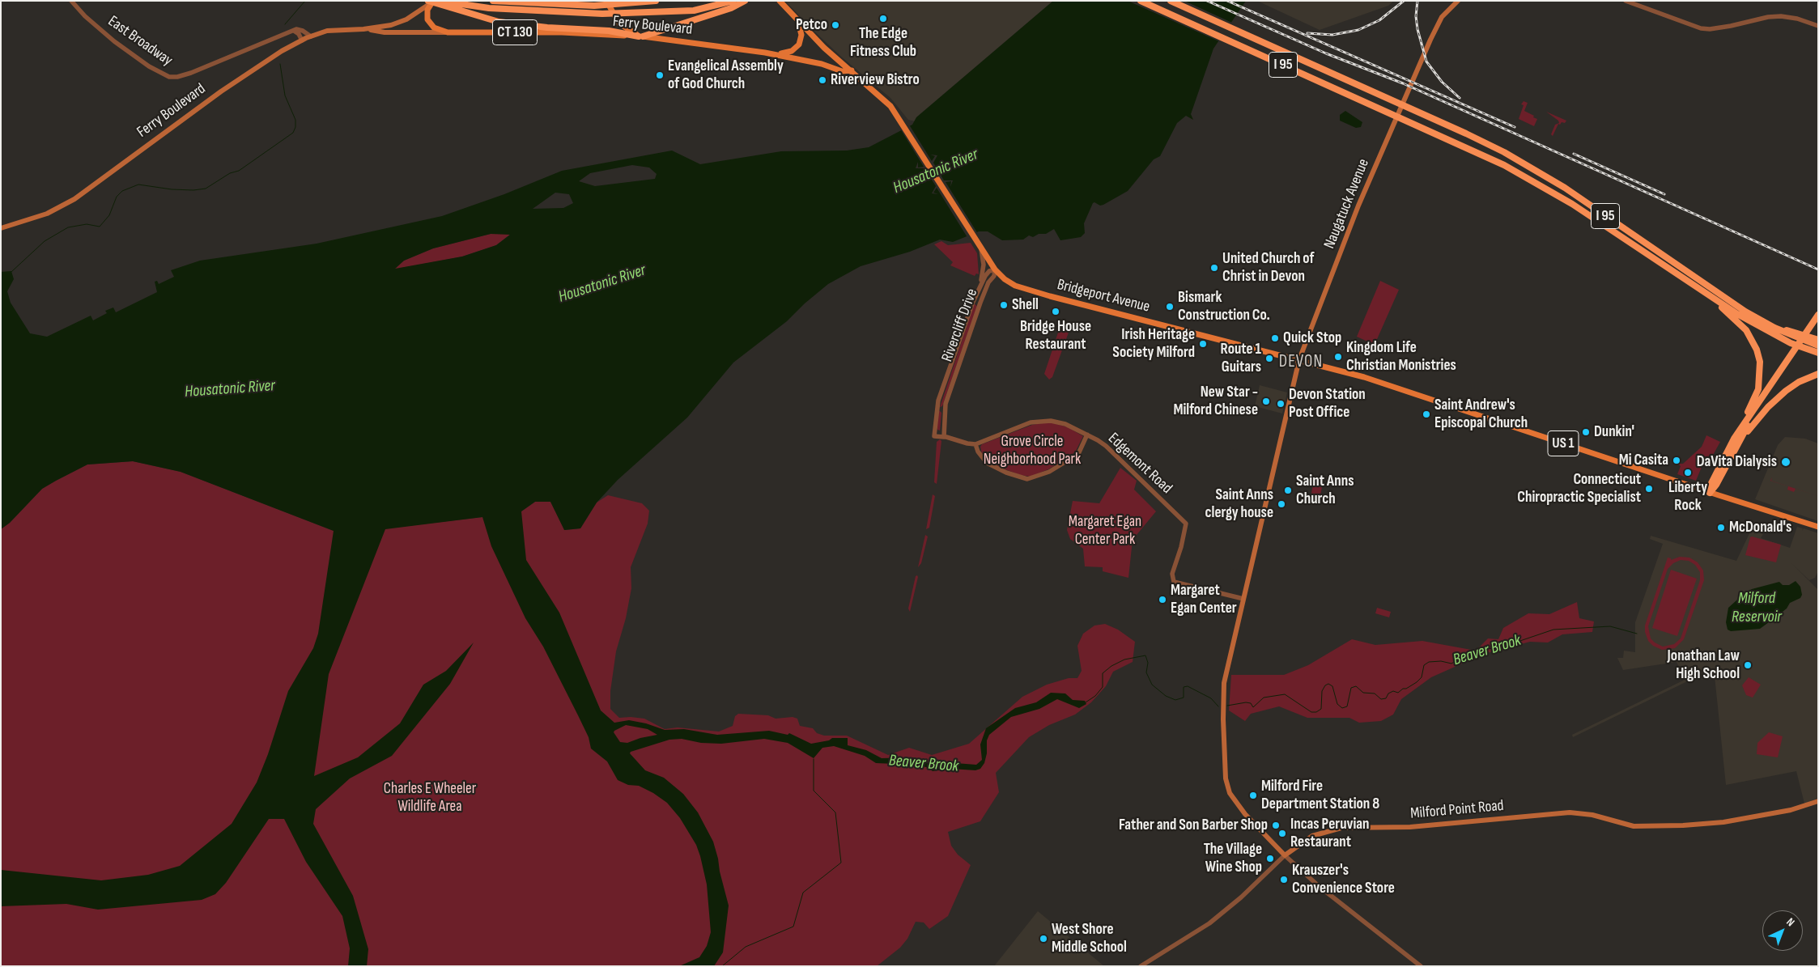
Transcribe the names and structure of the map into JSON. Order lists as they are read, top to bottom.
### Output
{
  "streets": {
    "highway": ["I 95"],
    "main road": [
      "Ferry Boulevard",
      "CT 130",
      "Naugatuck Avenue",
      "Bridgeport Avenue",
      "US 1",
      "Milford Point Road"
    ],
    "street": ["East Broadway", "Rivercliff Drive", "Edgemont Road"]
  },
  "crossings": [
    ["Ferry Boulevard", "US 1"],
    ["Naugatuck Avenue", "Bridgeport Avenue"],
    ["Naugatuck Avenue", "Edgemont Road"],
    ["Naugatuck Avenue", "Milford Point Road"],
    ["Bridgeport Avenue", "Rivercliff Drive"],
    ["Bridgeport Avenue", "US 1"],
    ["Rivercliff Drive", "US 1"]
  ],
  "districts": ["DEVON"],
  "water": ["Housatonic River", "Milford Reservoir", "Beaver Brook"],
  "parks": ["Grove Circle Neighborhood Park", "Margaret Egan Center Park", "Charles E Wheeler Wildlife Area"],
  "places": [
    "The Edge Fitness Club",
    "Petco",
    "Evangelical Assembly of God Church",
    "Riverview Bistro",
    "United Church of Christ in Devon",
    "Shell",
    "Bismark Construction Co.",
    "Bridge House Restaurant",
    "Quick Stop",
    "Irish Heritage Society Milford",
    "Kingdom Life Christian Monistries",
    "Route 1 Guitars",
    "New Star - Milford Chinese",
    "Devon Station Post Office",
    "Saint Andrew's Episcopal Church",
    "Dunkin'",
    "Mi Casita",
    "DaVita Dialysis",
    "Liberty Rock",
    "Connecticut Chiropractic Specialist",
    "Saint Anns Church",
    "Saint Anns clergy house",
    "McDonald's",
    "Margaret Egan Center",
    "Jonathan Law High School",
    "Milford Fire Department Station 8",
    "Father and Son Barber Shop",
    "Incas Peruvian Restaurant",
    "The Village Wine Shop",
    "Krauszer's Convenience Store",
    "West Shore Middle School"
  ],
  "north": "top right"
}
